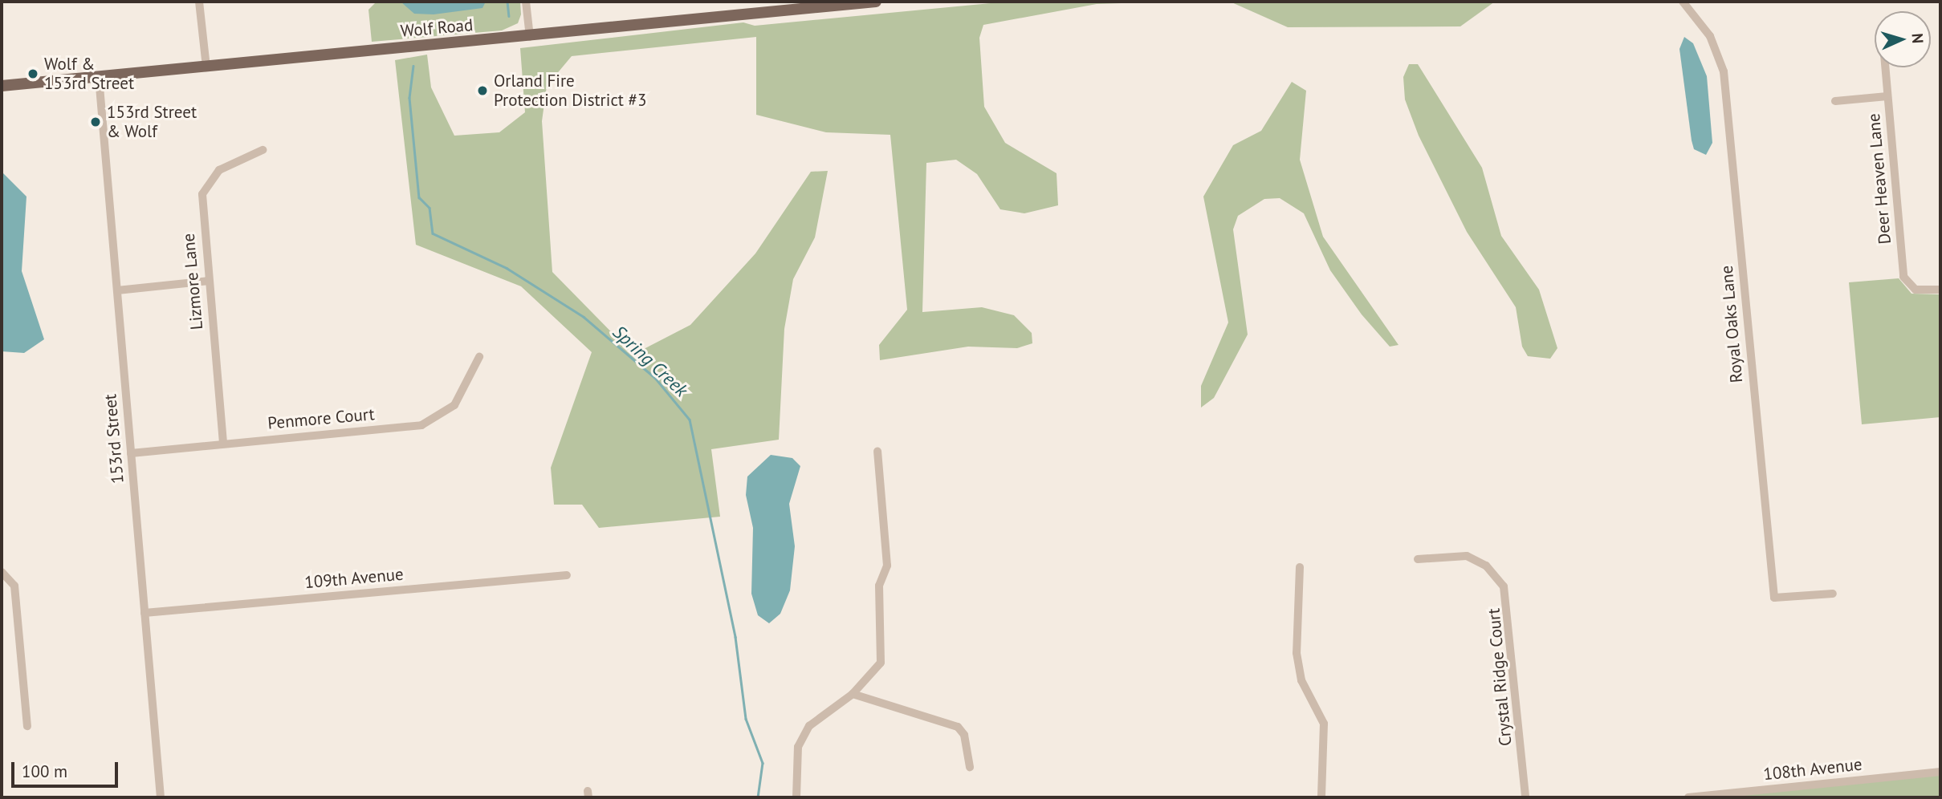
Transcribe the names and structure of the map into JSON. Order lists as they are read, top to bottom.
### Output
{
  "streets": {
    "main road": ["Wolf Road"],
    "street": [
      "Deer Heaven Lane",
      "Lizmore Lane",
      "Royal Oaks Lane",
      "Penmore Court",
      "153rd Street",
      "109th Avenue",
      "Crystal Ridge Court",
      "108th Avenue"
    ]
  },
  "crossings": [
    ["Wolf Road", "153rd Street"],
    ["Lizmore Lane", "Penmore Court"],
    ["Penmore Court", "153rd Street"],
    ["153rd Street", "109th Avenue"]
  ],
  "water": ["Spring Creek"],
  "places": ["Wolf & 153rd Street", "Orland Fire Protection District #3", "153rd Street & Wolf"],
  "scale_bar": "100 m",
  "north": "right"
}
